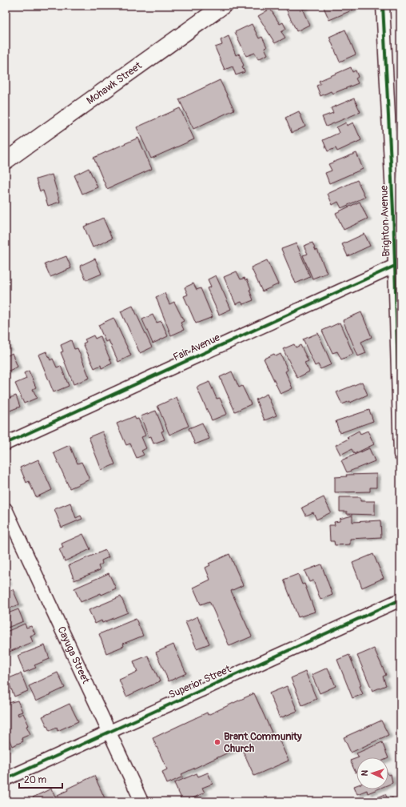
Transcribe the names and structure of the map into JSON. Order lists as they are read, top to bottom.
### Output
{
  "streets": {
    "street": [
      "Mohawk Street",
      "Brighton Avenue",
      "Fair Avenue",
      "Cayuga Street",
      "Superior Street"
    ]
  },
  "crossings": [
    ["Brighton Avenue", "Fair Avenue"],
    ["Cayuga Street", "Superior Street"]
  ],
  "places": ["Brant Community Church"],
  "scale_bar": "20 m",
  "north": "left"
}
